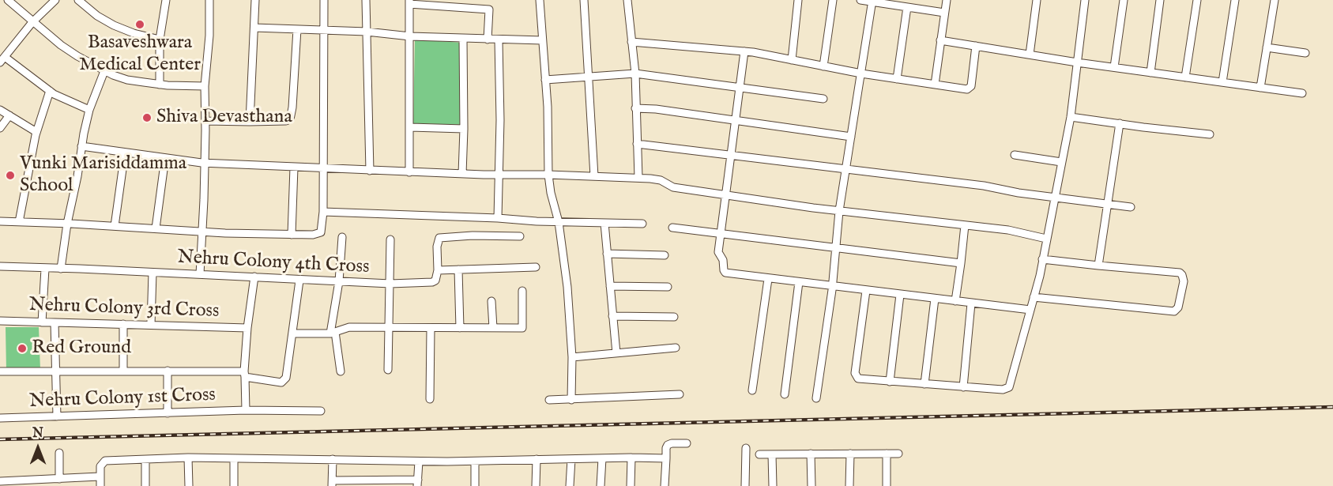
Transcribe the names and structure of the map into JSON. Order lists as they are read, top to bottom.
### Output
{
  "streets": {
    "street": ["Nehru Colony 4th Cross", "Nehru Colony 3rd Cross", "Nehru Colony 1st Cross"]
  },
  "places": [
    "Basaveshwara Medical Center",
    "Shiva Devasthana",
    "Vunki Marisiddamma School",
    "Red Ground"
  ],
  "north": "top"
}
